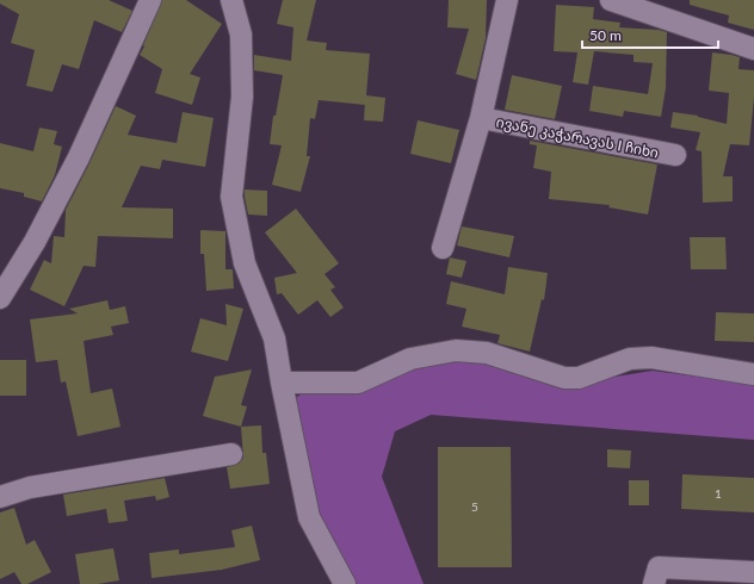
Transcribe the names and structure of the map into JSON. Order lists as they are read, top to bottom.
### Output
{
  "streets": {
    "street": ["ივანე კაჭარავას I ჩიხი"]
  },
  "house_numbers": ["1", "5"],
  "scale_bar": "50 m"
}
